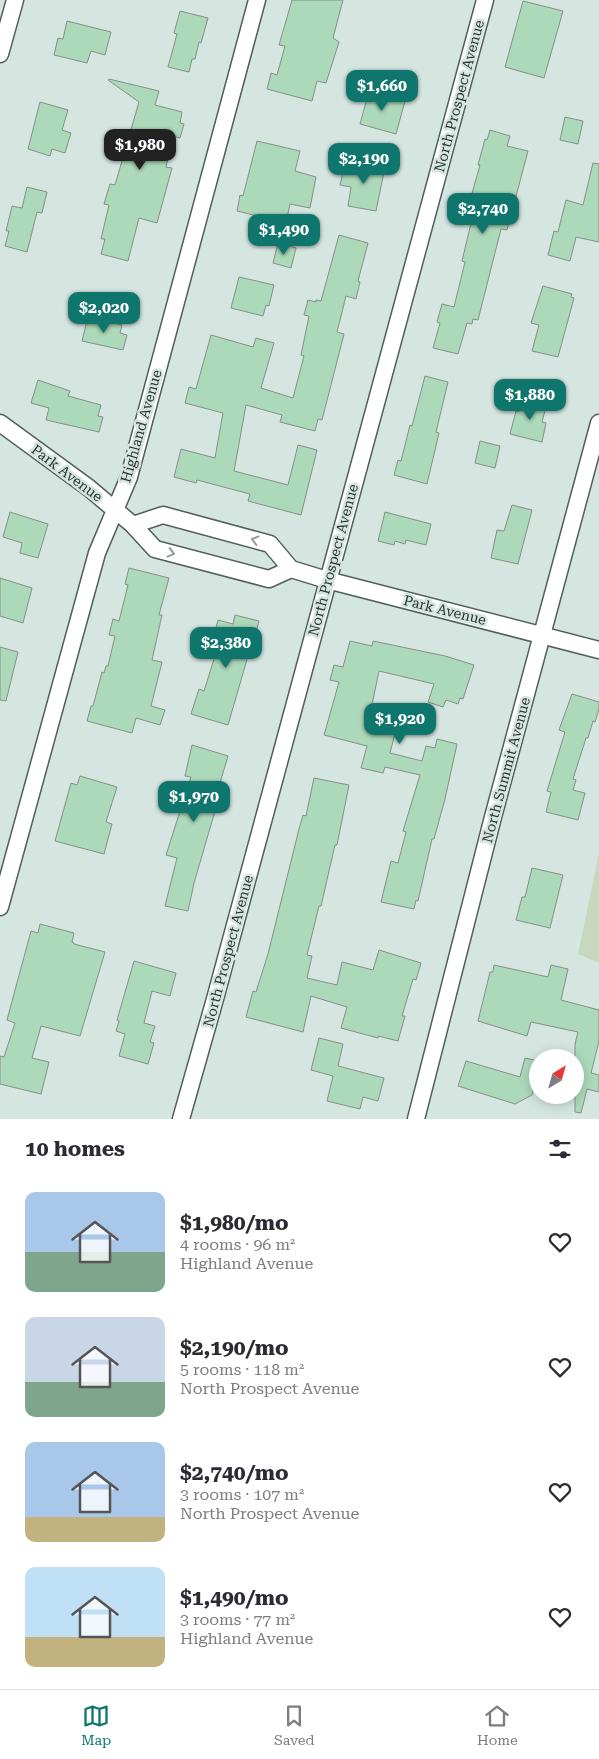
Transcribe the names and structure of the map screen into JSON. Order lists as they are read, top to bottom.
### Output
{
  "streets": {
    "street": [
      "North Prospect Avenue",
      "Highland Avenue",
      "Park Avenue",
      "North Summit Avenue"
    ]
  },
  "crossings": [
    ["North Prospect Avenue", "Park Avenue"],
    ["Highland Avenue", "Park Avenue"],
    ["Park Avenue", "North Summit Avenue"]
  ],
  "north": "top right",
  "page": {
    "price": [
      "$1,660",
      "$1,980",
      "$2,190",
      "$2,740",
      "$1,490",
      "$2,020",
      "$1,880",
      "$2,380",
      "$1,920",
      "$1,970"
    ],
    "heading": "10 homes",
    "list": [
      {
        "name": "$1,980/mo",
        "note": "4 rooms · 96 m² · Highland Avenue"
      },
      {
        "name": "$2,190/mo",
        "note": "5 rooms · 118 m² · North Prospect Avenue"
      },
      {
        "name": "$2,740/mo",
        "note": "3 rooms · 107 m² · North Prospect Avenue"
      },
      {
        "name": "$1,490/mo",
        "note": "3 rooms · 77 m² · Highland Avenue"
      }
    ],
    "tabs": ["Map", "Saved", "Home"]
  }
}
